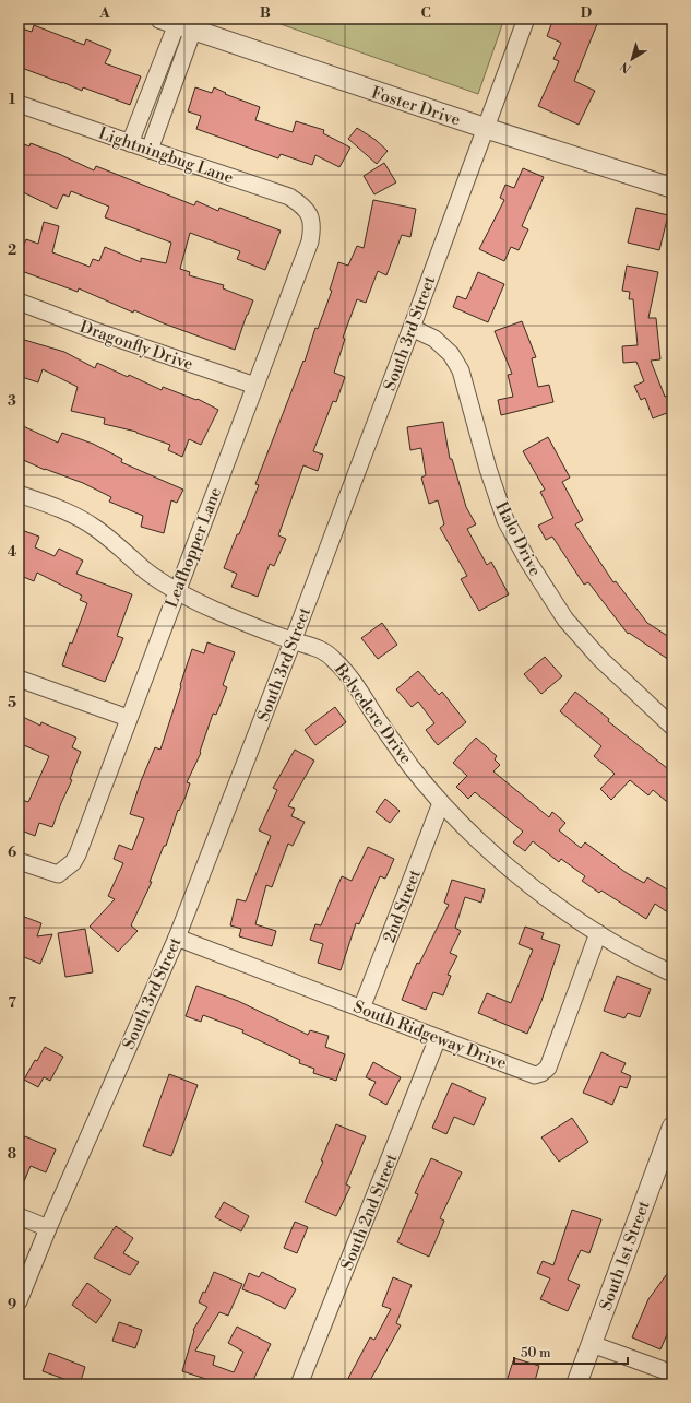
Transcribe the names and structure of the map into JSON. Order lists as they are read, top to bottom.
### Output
{
  "streets": {
    "street": [
      "Foster Drive",
      "Lightningbug Lane",
      "South 3rd Street",
      "Dragonfly Drive",
      "Halo Drive",
      "Leafhopper Lane",
      "Belvedere Drive",
      "2nd Street",
      "South Ridgeway Drive",
      "South 2nd Street",
      "South 1st Street"
    ]
  },
  "crossings": [
    ["Foster Drive", "South 3rd Street"],
    ["Lightningbug Lane", "Leafhopper Lane"],
    ["South 3rd Street", "Halo Drive"],
    ["South 3rd Street", "Belvedere Drive"],
    ["South 3rd Street", "South Ridgeway Drive"],
    ["Dragonfly Drive", "Leafhopper Lane"],
    ["Leafhopper Lane", "Belvedere Drive"],
    ["Belvedere Drive", "2nd Street"],
    ["Belvedere Drive", "South Ridgeway Drive"],
    ["2nd Street", "South Ridgeway Drive"],
    ["South Ridgeway Drive", "South 2nd Street"]
  ],
  "scale_bar": "50 m",
  "north": "bottom left",
  "grid": {
    "columns": [
      "A",
      "B",
      "C",
      "D"
    ],
    "rows": [
      "1",
      "2",
      "3",
      "4",
      "5",
      "6",
      "7",
      "8",
      "9"
    ]
  }
}
